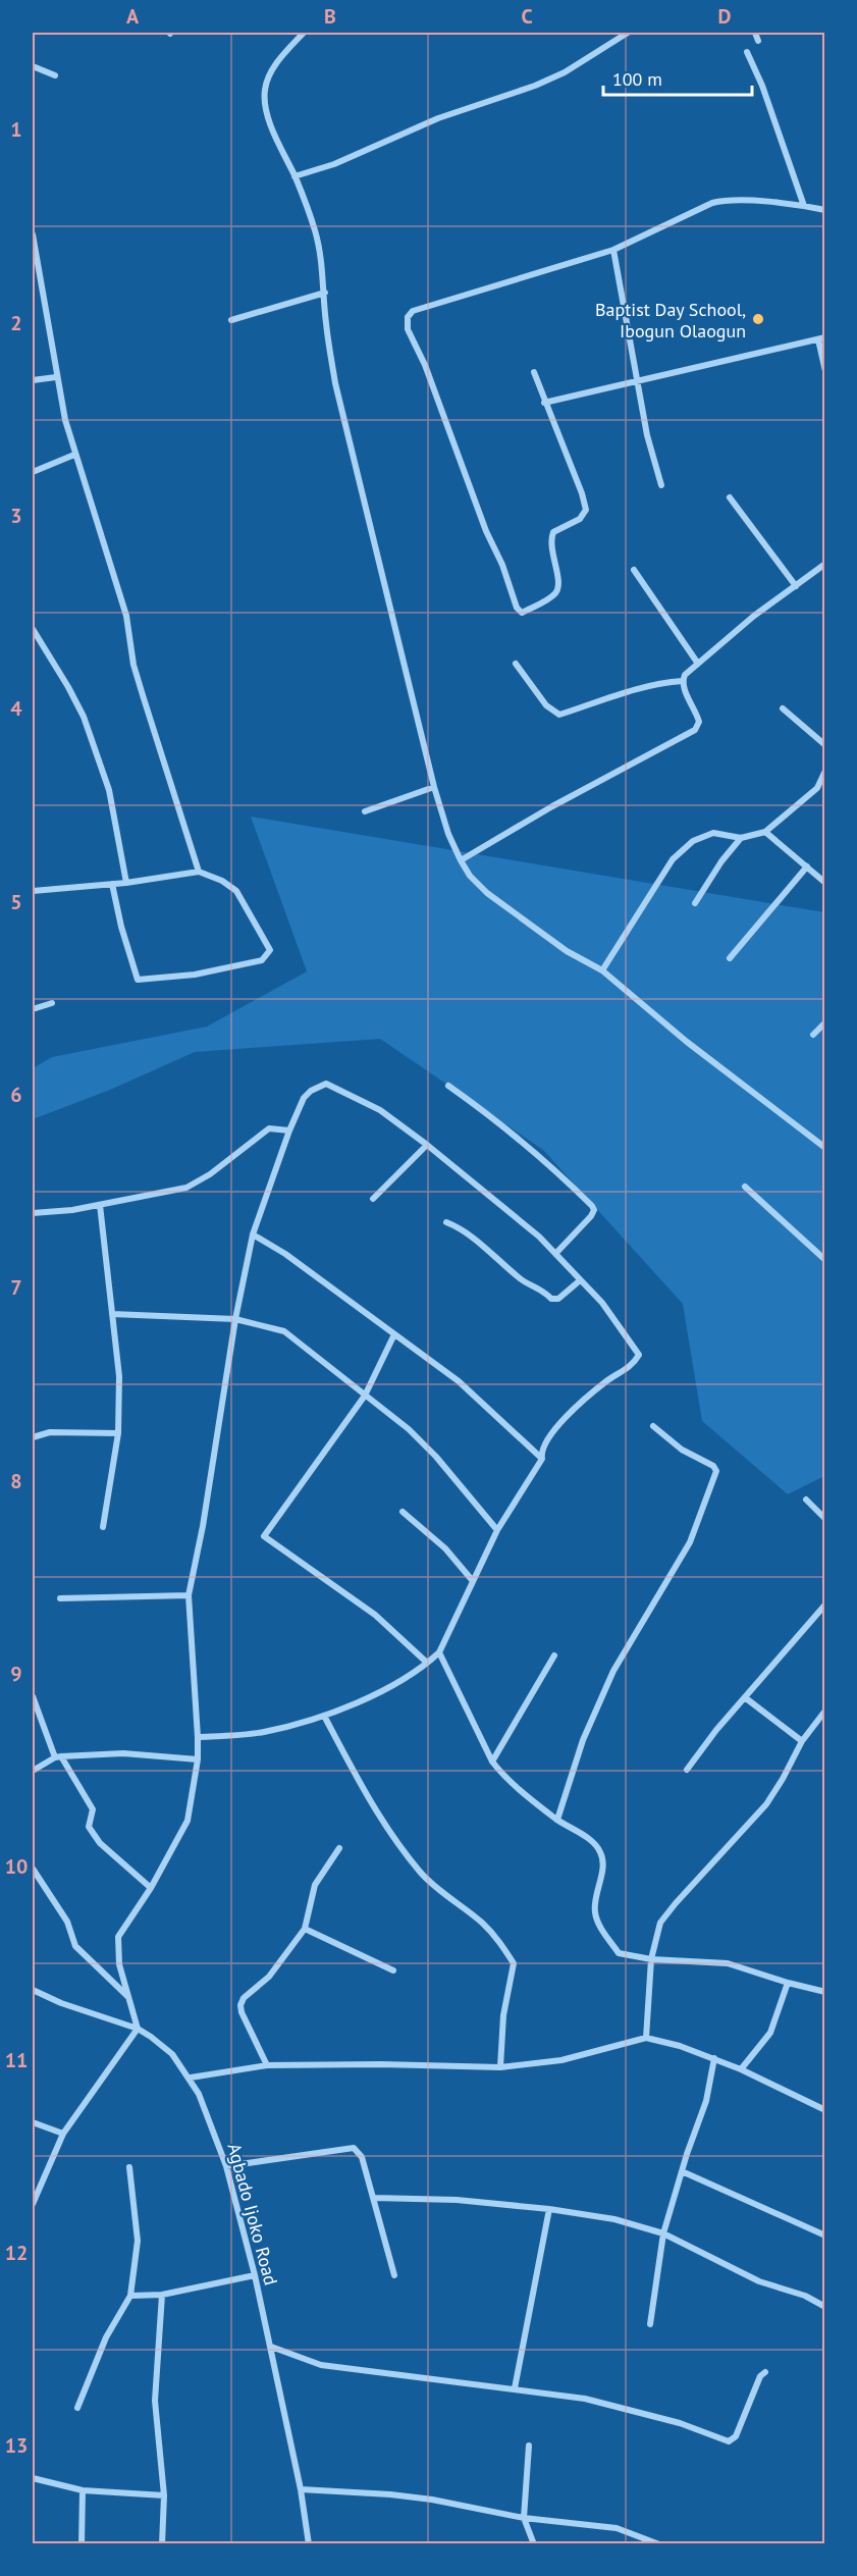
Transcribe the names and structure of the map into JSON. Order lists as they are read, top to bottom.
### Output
{
  "streets": {
    "street": ["Agbado Ijoko Road"]
  },
  "places": ["Baptist Day School, Ibogun Olaogun"],
  "scale_bar": "100 m",
  "grid": {
    "columns": [
      "A",
      "B",
      "C",
      "D"
    ],
    "rows": [
      "1",
      "2",
      "3",
      "4",
      "5",
      "6",
      "7",
      "8",
      "9",
      "10",
      "11",
      "12",
      "13"
    ]
  }
}
